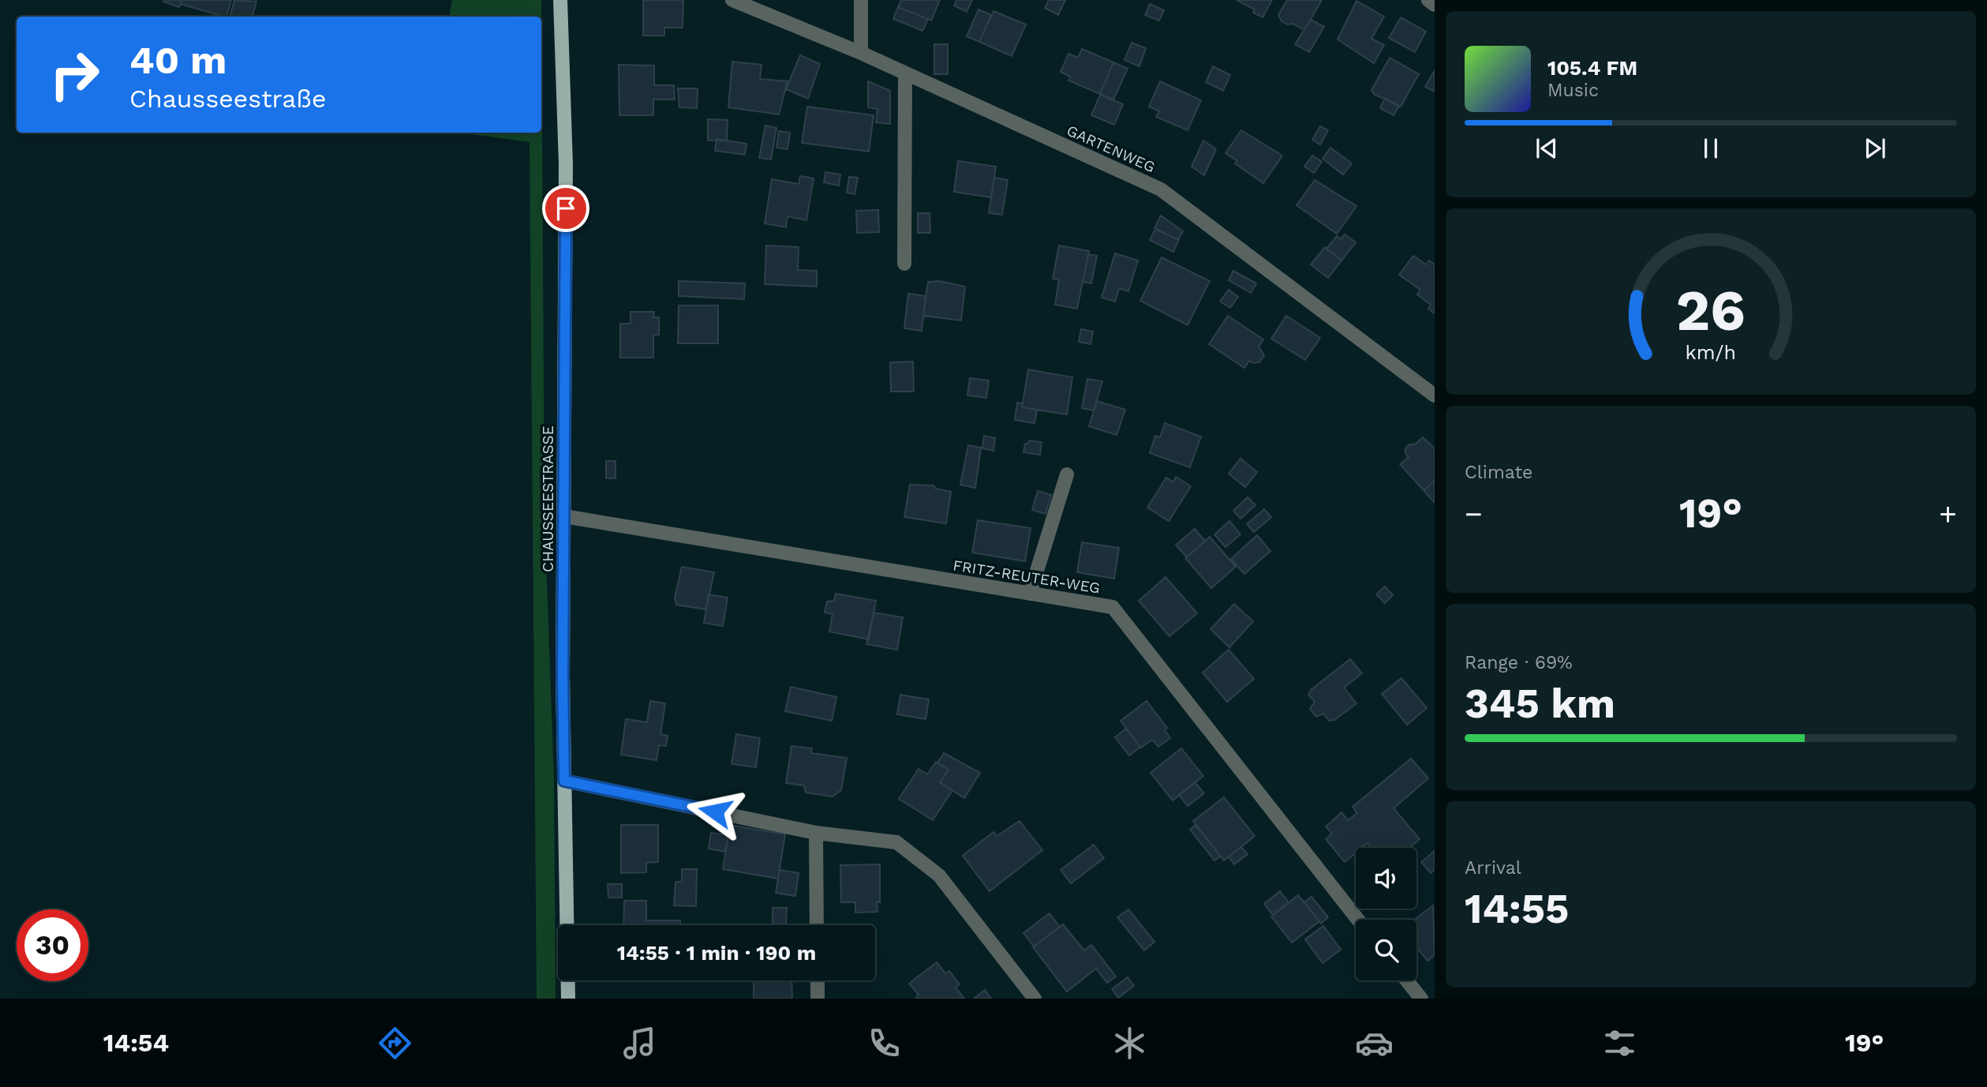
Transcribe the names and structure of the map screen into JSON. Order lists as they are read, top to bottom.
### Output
{
  "streets": {
    "main road": ["CHAUSSEESTRASSE"],
    "street": ["GARTENWEG", "FRITZ-REUTER-WEG"]
  },
  "crossings": [
    ["CHAUSSEESTRASSE", "FRITZ-REUTER-WEG"]
  ],
  "page": {
    "turn": ["40 m", "Chausseestraße"],
    "song": ["105.4 FM", "Music"],
    "tile": [
      "Climate",
      ["Range · 69%", "345 km"],
      ["Arrival", "14:55"]
    ],
    "heat": ["−", "19°", "+"],
    "limit": "30",
    "trip": "14:55 · 1 min · 190 m",
    "tabs": ["14:54", "19°"],
    "gauge": ["26", "km/h"]
  }
}
